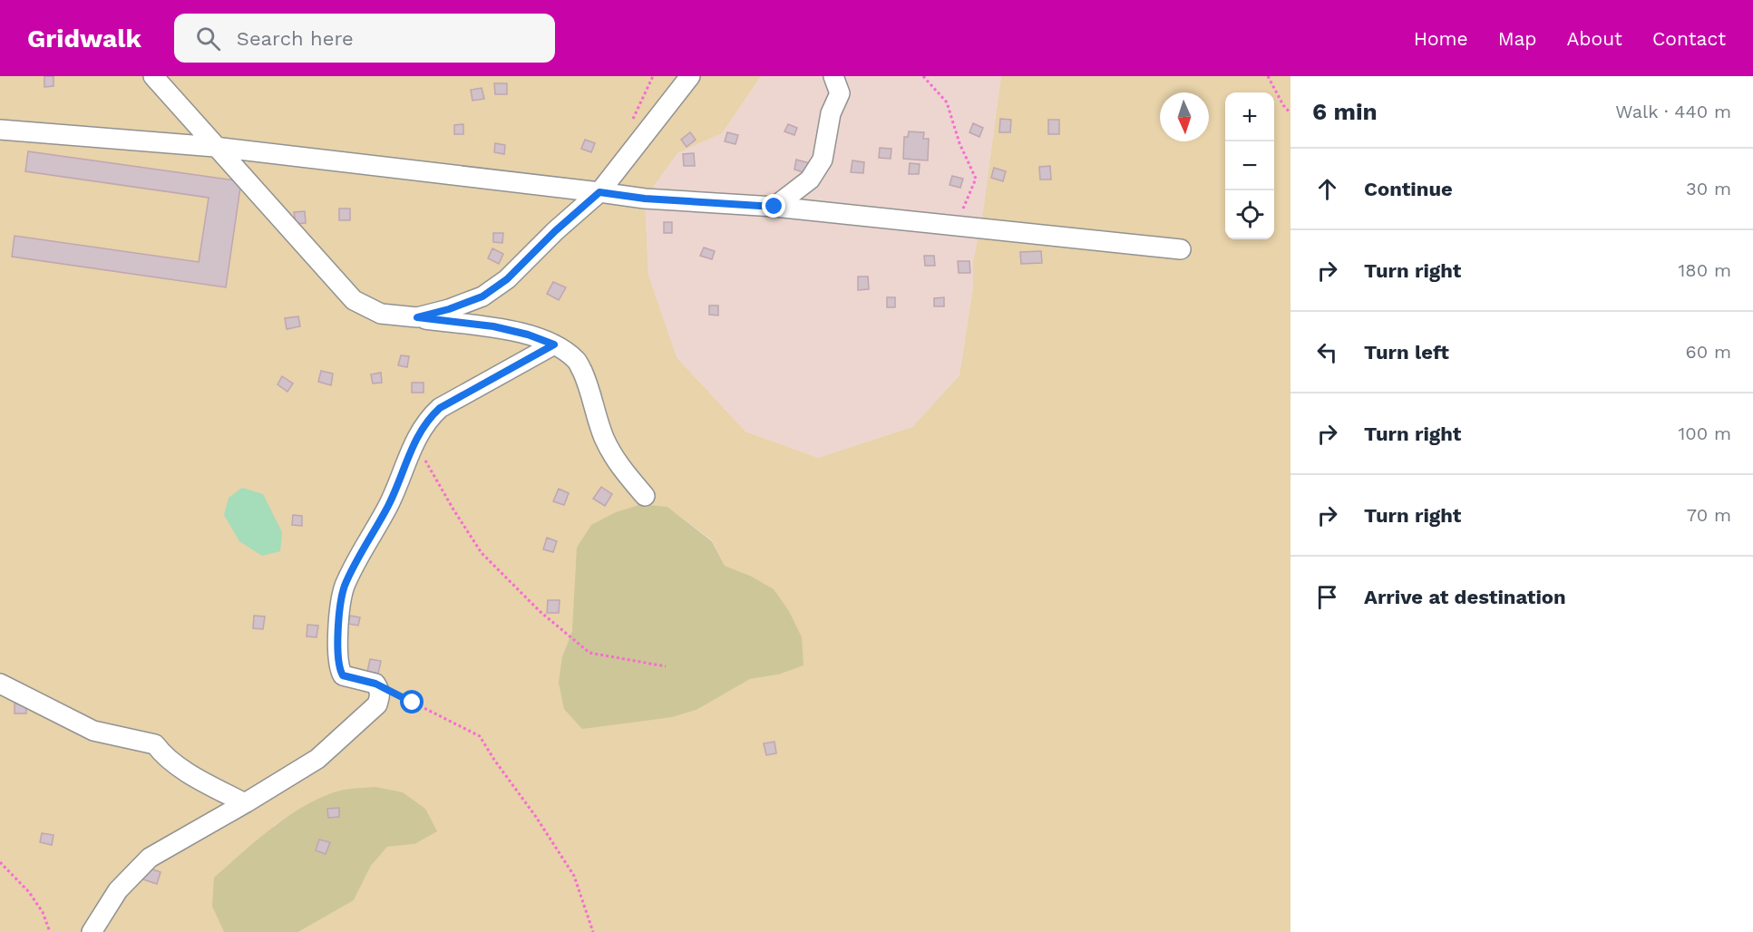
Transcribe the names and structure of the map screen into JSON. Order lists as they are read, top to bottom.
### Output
{
  "north": "bottom",
  "page": {
    "header": "Gridwalk",
    "search": "Search here",
    "nav": [
      "Home",
      "Map",
      "About",
      "Contact"
    ],
    "heading": ["6 min", "Walk · 440 m"],
    "map_buttons": ["+", "−"],
    "list": [
      ["Continue", "30 m"],
      ["Turn right", "180 m"],
      ["Turn left", "60 m"],
      ["Turn right", "100 m"],
      ["Turn right", "70 m"],
      "Arrive at destination"
    ]
  }
}
